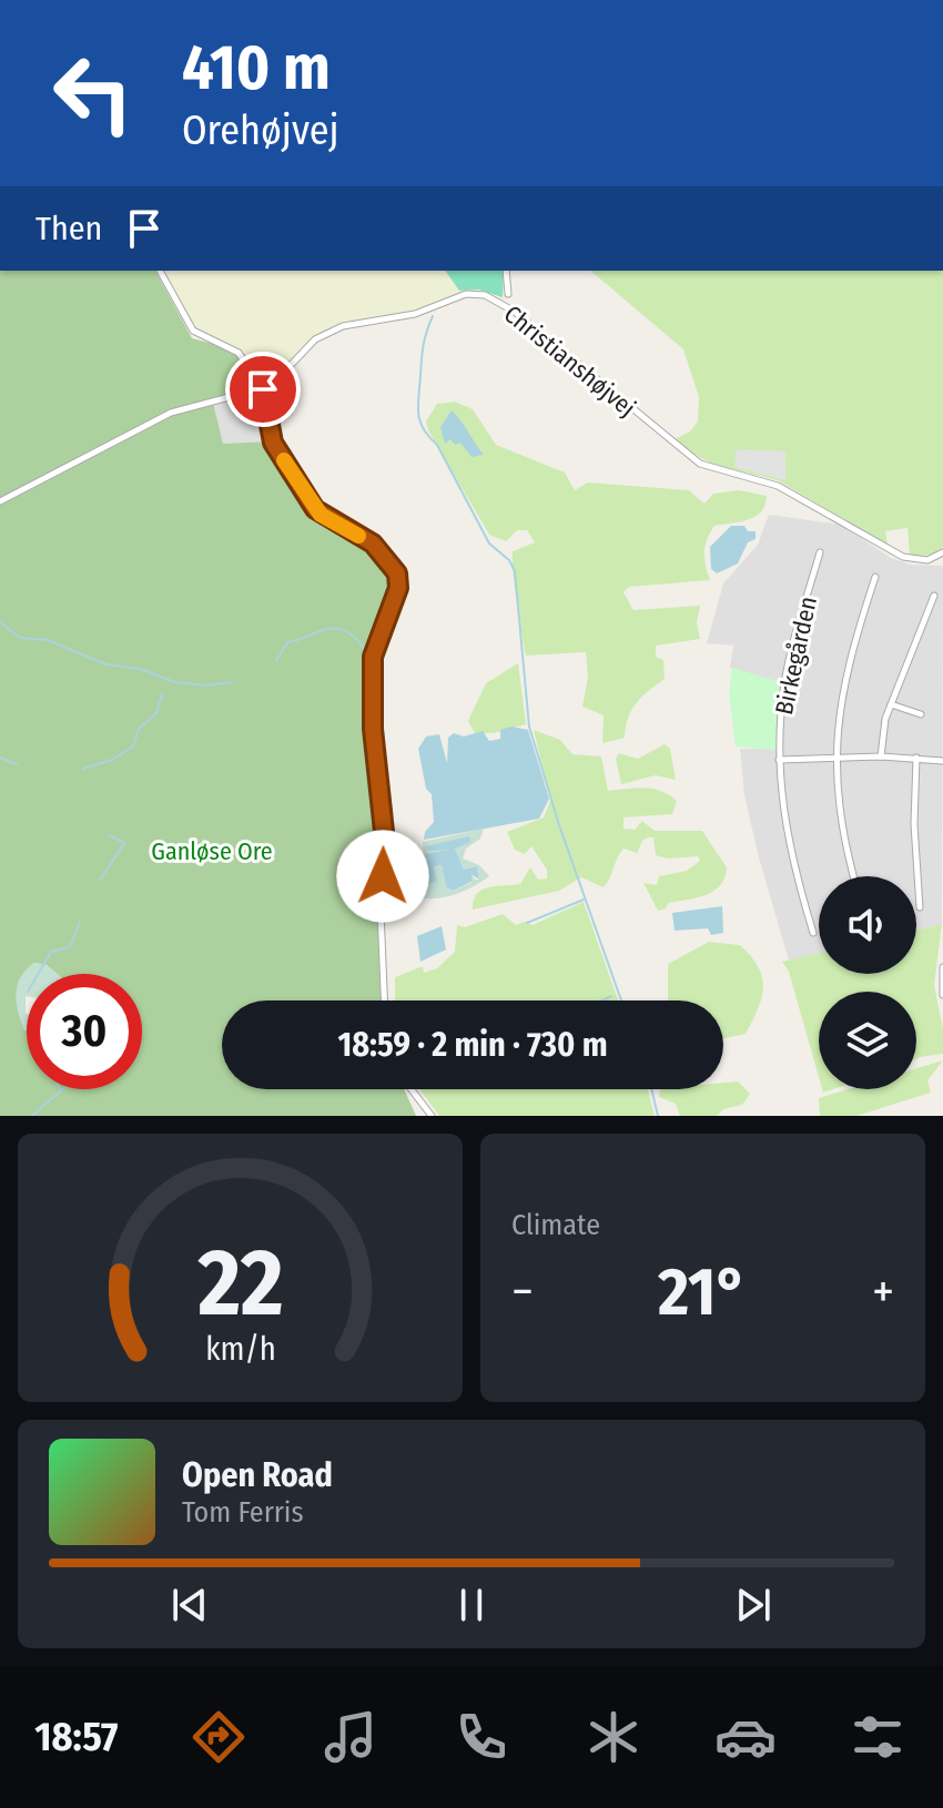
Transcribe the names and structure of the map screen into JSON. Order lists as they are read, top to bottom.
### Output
{
  "streets": {
    "street": ["Christianshøjvej", "Birkegården"]
  },
  "parks": ["Ganløse Ore"],
  "page": {
    "turn": ["410 m", "Orehøjvej"],
    "then": "Then",
    "limit": "30",
    "trip": "18:59 · 2 min · 730 m",
    "tile": "Climate",
    "heat": ["−", "21°", "+"],
    "song": ["Open Road", "Tom Ferris"],
    "tabs": "18:57",
    "gauge": ["22", "km/h"]
  }
}
